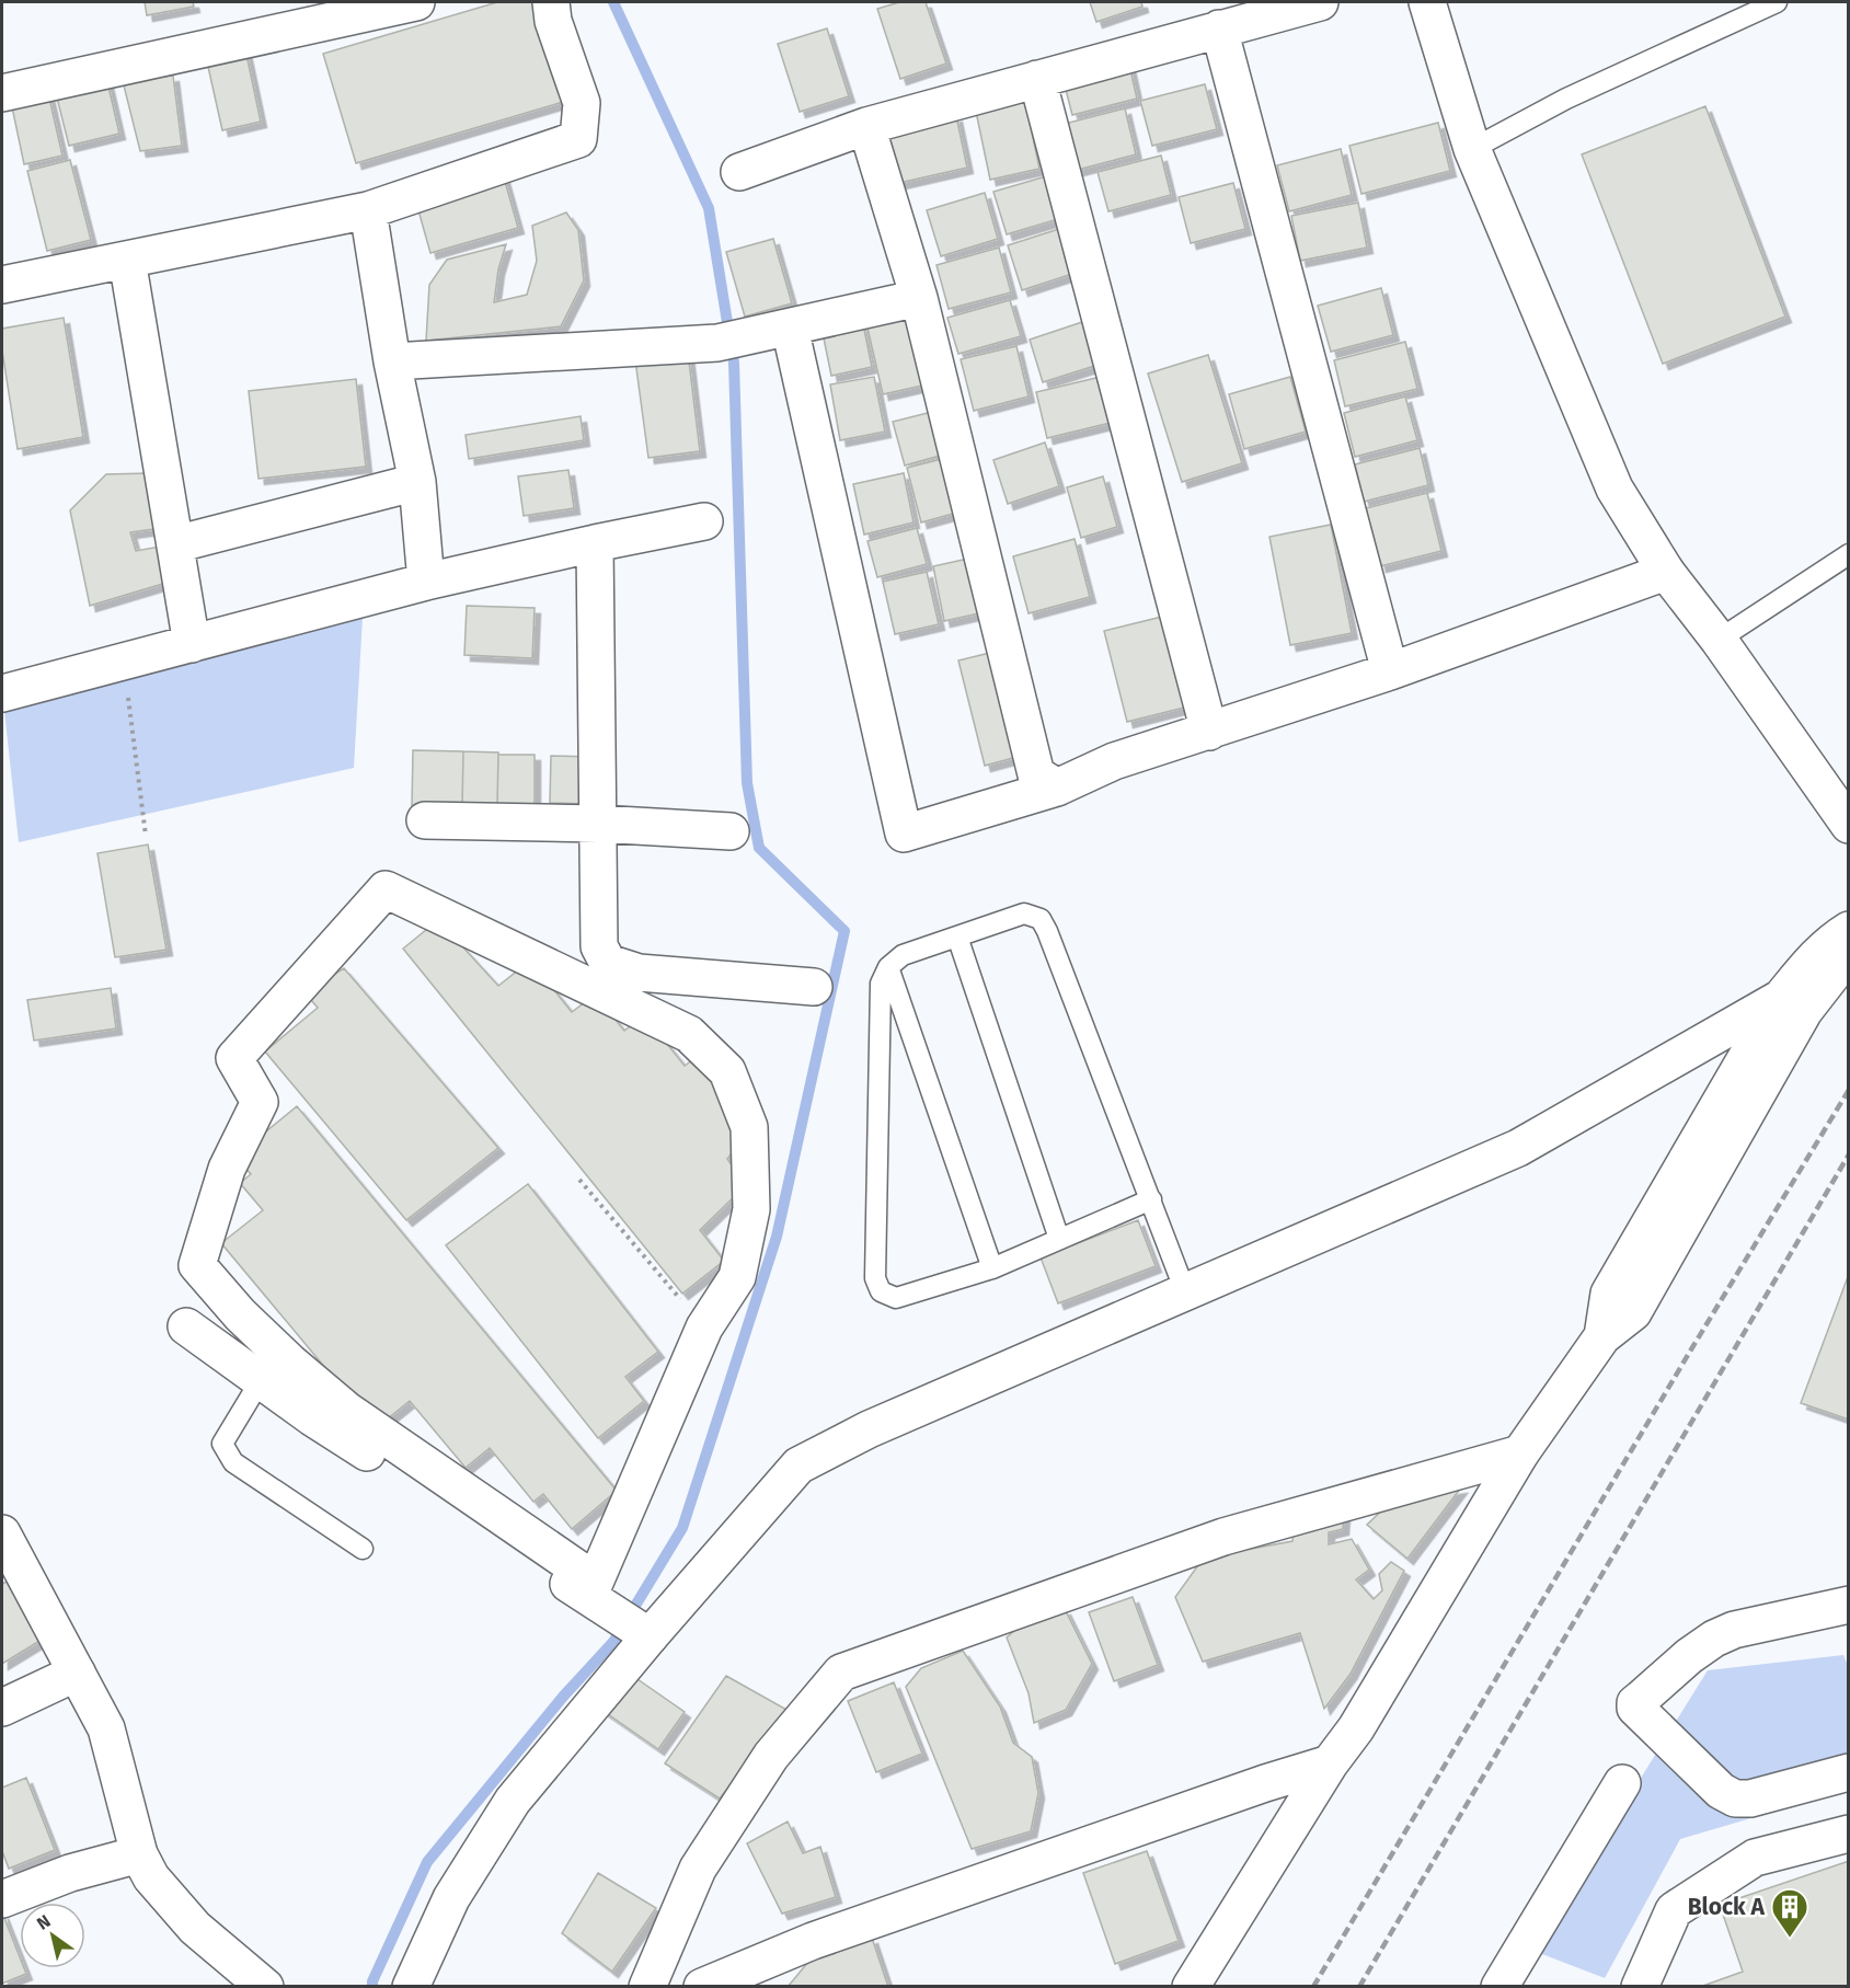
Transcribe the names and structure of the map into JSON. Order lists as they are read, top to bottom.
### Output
{
  "places": {
    "building": ["Block A"]
  },
  "north": "top left"
}
